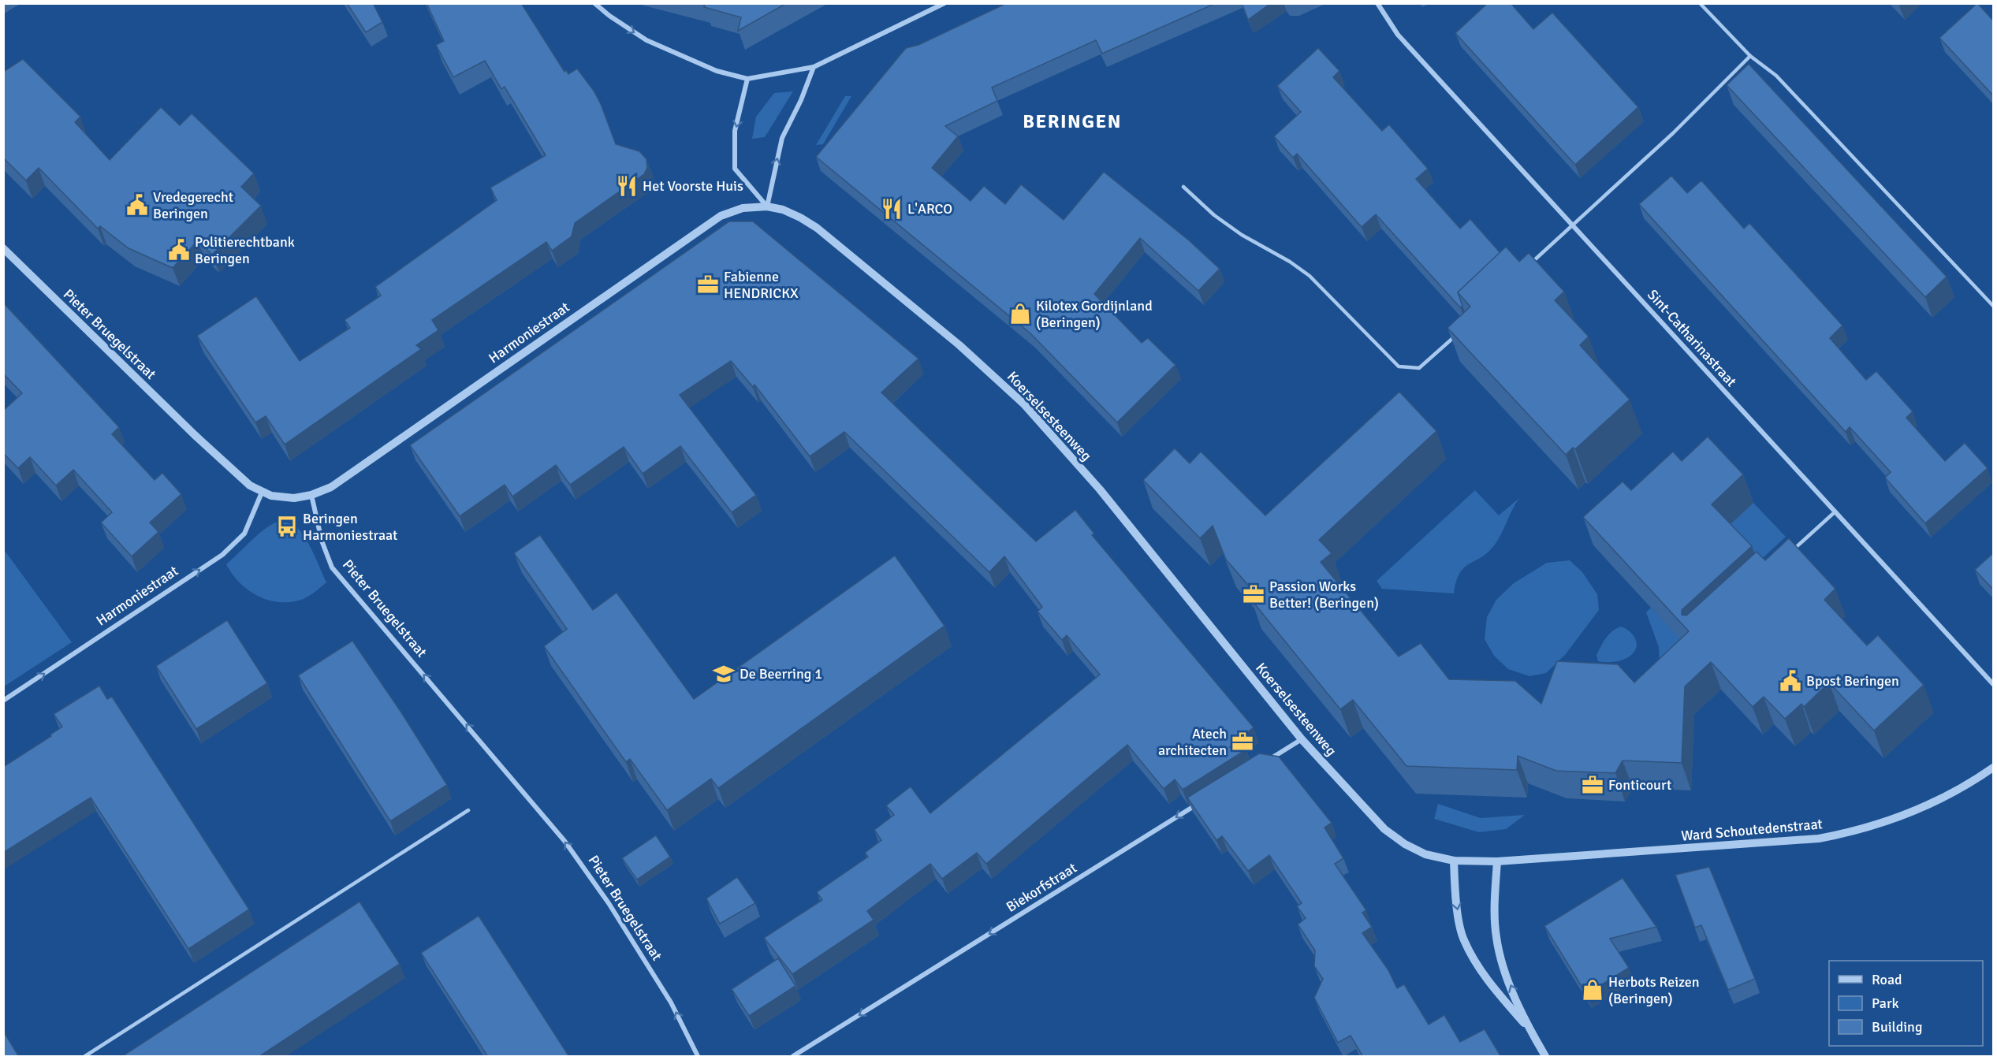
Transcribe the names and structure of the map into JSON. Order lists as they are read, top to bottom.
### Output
{
  "streets": {
    "street": [
      "Harmoniestraat",
      "Pieter Bruegelstraat",
      "Sint-Catharinastraat",
      "Koerselsesteenweg",
      "Ward Schoutedenstraat",
      "Biekorfstraat"
    ]
  },
  "crossings": [
    ["Harmoniestraat", "Pieter Bruegelstraat"],
    ["Harmoniestraat", "Koerselsesteenweg"],
    ["Koerselsesteenweg", "Ward Schoutedenstraat"]
  ],
  "one_way": ["Harmoniestraat", "Pieter Bruegelstraat", "Biekorfstraat"],
  "districts": ["BERINGEN"],
  "places": {
    "restaurant": ["Het Voorste Huis", "L'ARCO"],
    "public building": ["Vredegerecht Beringen", "Politierechtbank Beringen", "Bpost Beringen"],
    "office": [
      "Fabienne HENDRICKX",
      "Passion Works Better! (Beringen)",
      "Atech architecten",
      "Fonticourt"
    ],
    "shop": ["Kilotex Gordijnland (Beringen)", "Herbots Reizen (Beringen)"],
    "bus stop": ["Beringen Harmoniestraat"],
    "school or university": ["De Beerring 1"]
  },
  "legend": ["Road", "Park", "Building"]
}
